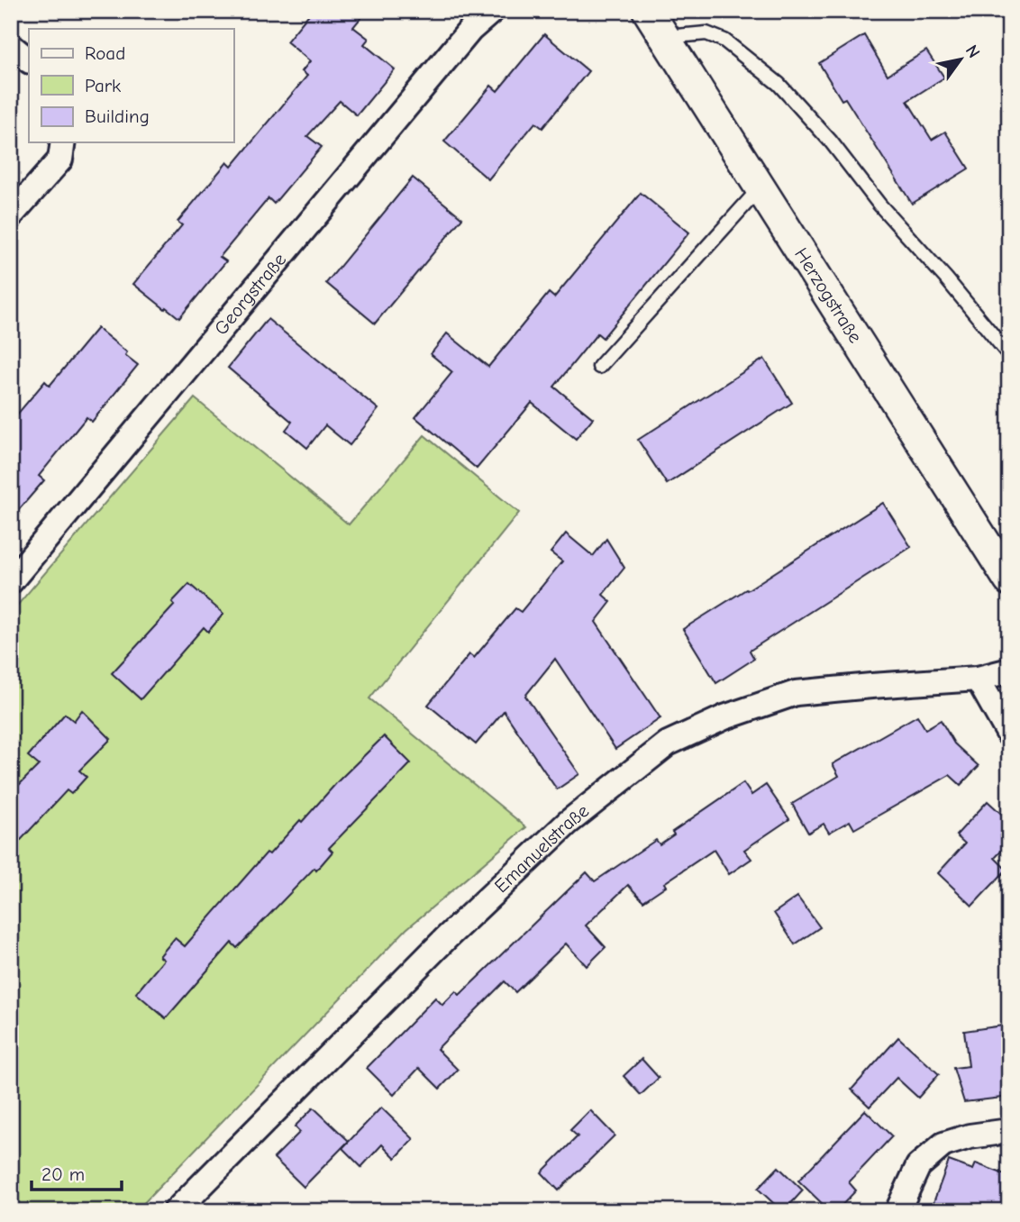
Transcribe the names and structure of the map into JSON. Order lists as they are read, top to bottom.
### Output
{
  "streets": {
    "street": ["Georgstraße", "Herzogstraße", "Emanuelstraße"]
  },
  "legend": ["Road", "Park", "Building"],
  "scale_bar": "20 m",
  "north": "top right"
}
